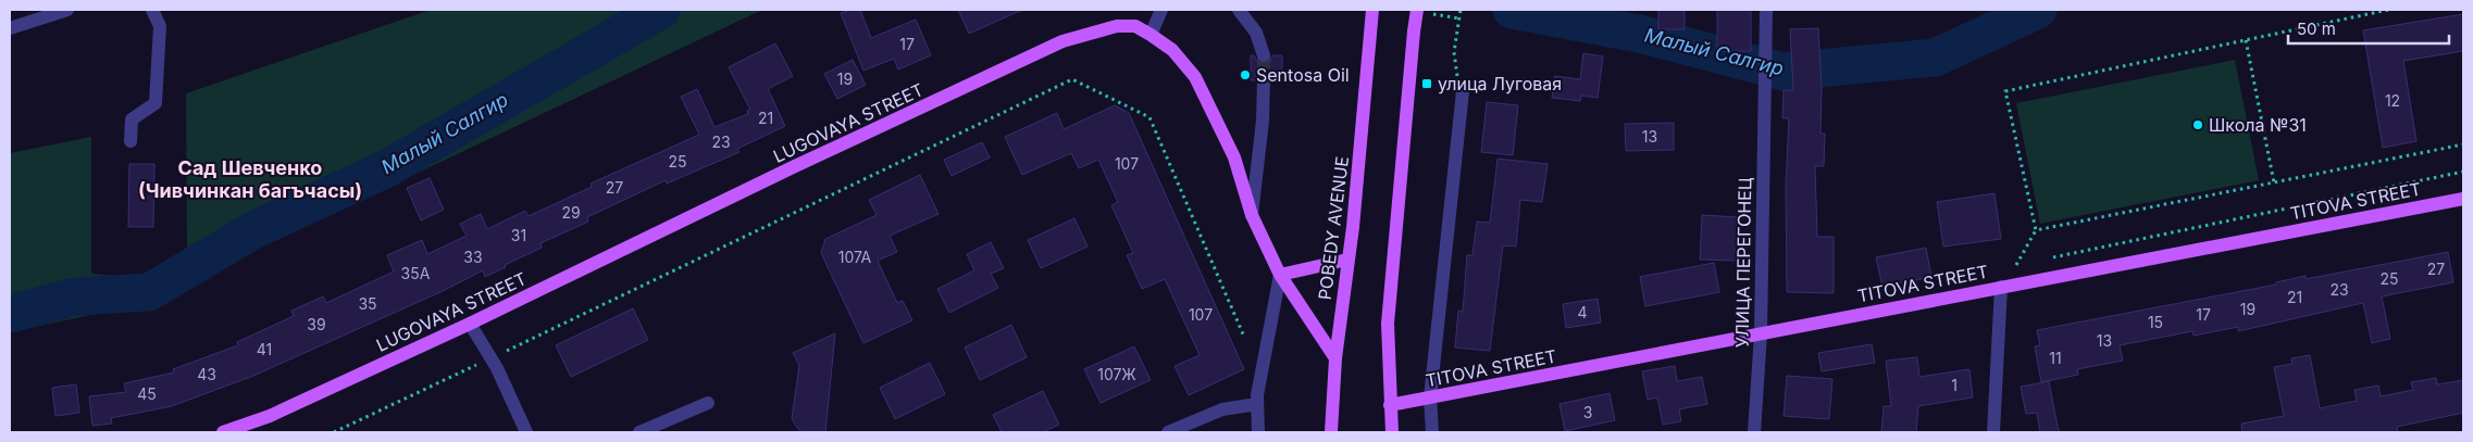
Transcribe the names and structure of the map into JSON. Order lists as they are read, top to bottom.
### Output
{
  "streets": {
    "main road": ["LUGOVAYA STREET", "TITOVA STREET", "POBEDY AVENUE"],
    "street": ["УЛИЦА ПЕРЕГОНЕЦ"]
  },
  "crossings": [
    ["LUGOVAYA STREET", "POBEDY AVENUE"],
    ["TITOVA STREET", "УЛИЦА ПЕРЕГОНЕЦ"]
  ],
  "districts": ["Сад Шевченко (Чивчинкан багъчасы)"],
  "water": ["Малый Салгир"],
  "places": {
    "other": ["Sentosa Oil", "Школа №31"],
    "transit": ["улица Луговая"]
  },
  "house_numbers": [
    "17",
    "19",
    "12",
    "21",
    "13",
    "23",
    "25",
    "107",
    "27",
    "29",
    "31",
    "33",
    "107А",
    "27",
    "35А",
    "25",
    "23",
    "21",
    "35",
    "19",
    "4",
    "107",
    "17",
    "15",
    "39",
    "13",
    "41",
    "11",
    "43",
    "107Ж",
    "1",
    "45",
    "3"
  ],
  "scale_bar": "50 m"
}
